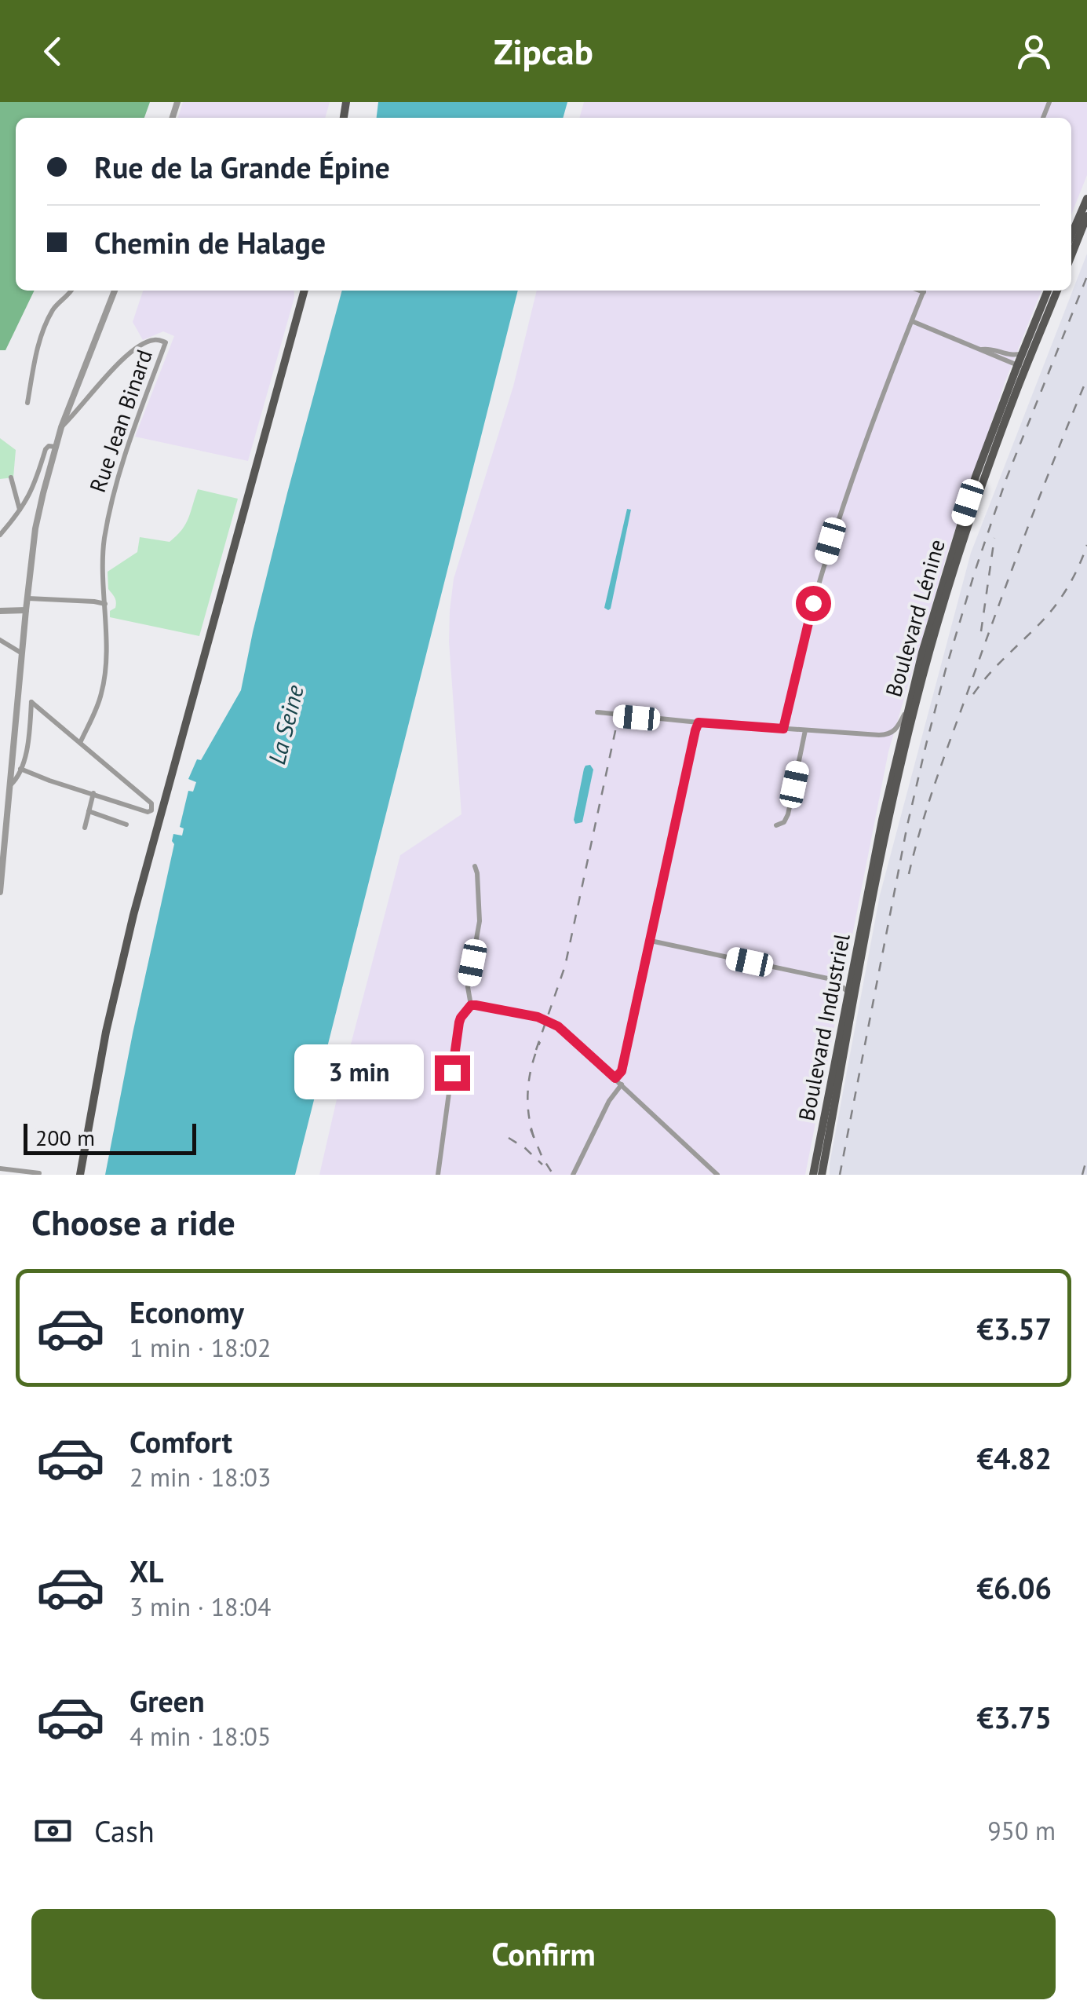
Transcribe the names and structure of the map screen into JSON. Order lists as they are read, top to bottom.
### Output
{
  "streets": {
    "main road": ["Boulevard Lénine", "Boulevard Industriel"],
    "street": ["Rue Jean Binard"]
  },
  "crossings": [
    ["Boulevard Lénine", "Boulevard Industriel"]
  ],
  "water": ["La Seine"],
  "scale_bar": "200 m",
  "page": {
    "header": "Zipcab",
    "banner": ["Rue de la Grande Épine", "Chemin de Halage"],
    "bubble": "3 min",
    "scale": "200 m",
    "heading": "Choose a ride",
    "list": [
      {
        "name": "Economy",
        "note": "1 min · 18:02",
        "value": "€3.57"
      },
      {
        "name": "Comfort",
        "note": "2 min · 18:03",
        "value": "€4.82"
      },
      {
        "name": "XL",
        "note": "3 min · 18:04",
        "value": "€6.06"
      },
      {
        "name": "Green",
        "note": "4 min · 18:05",
        "value": "€3.75"
      }
    ],
    "pay": ["Cash", "950 m"],
    "buttons": "Confirm"
  }
}
